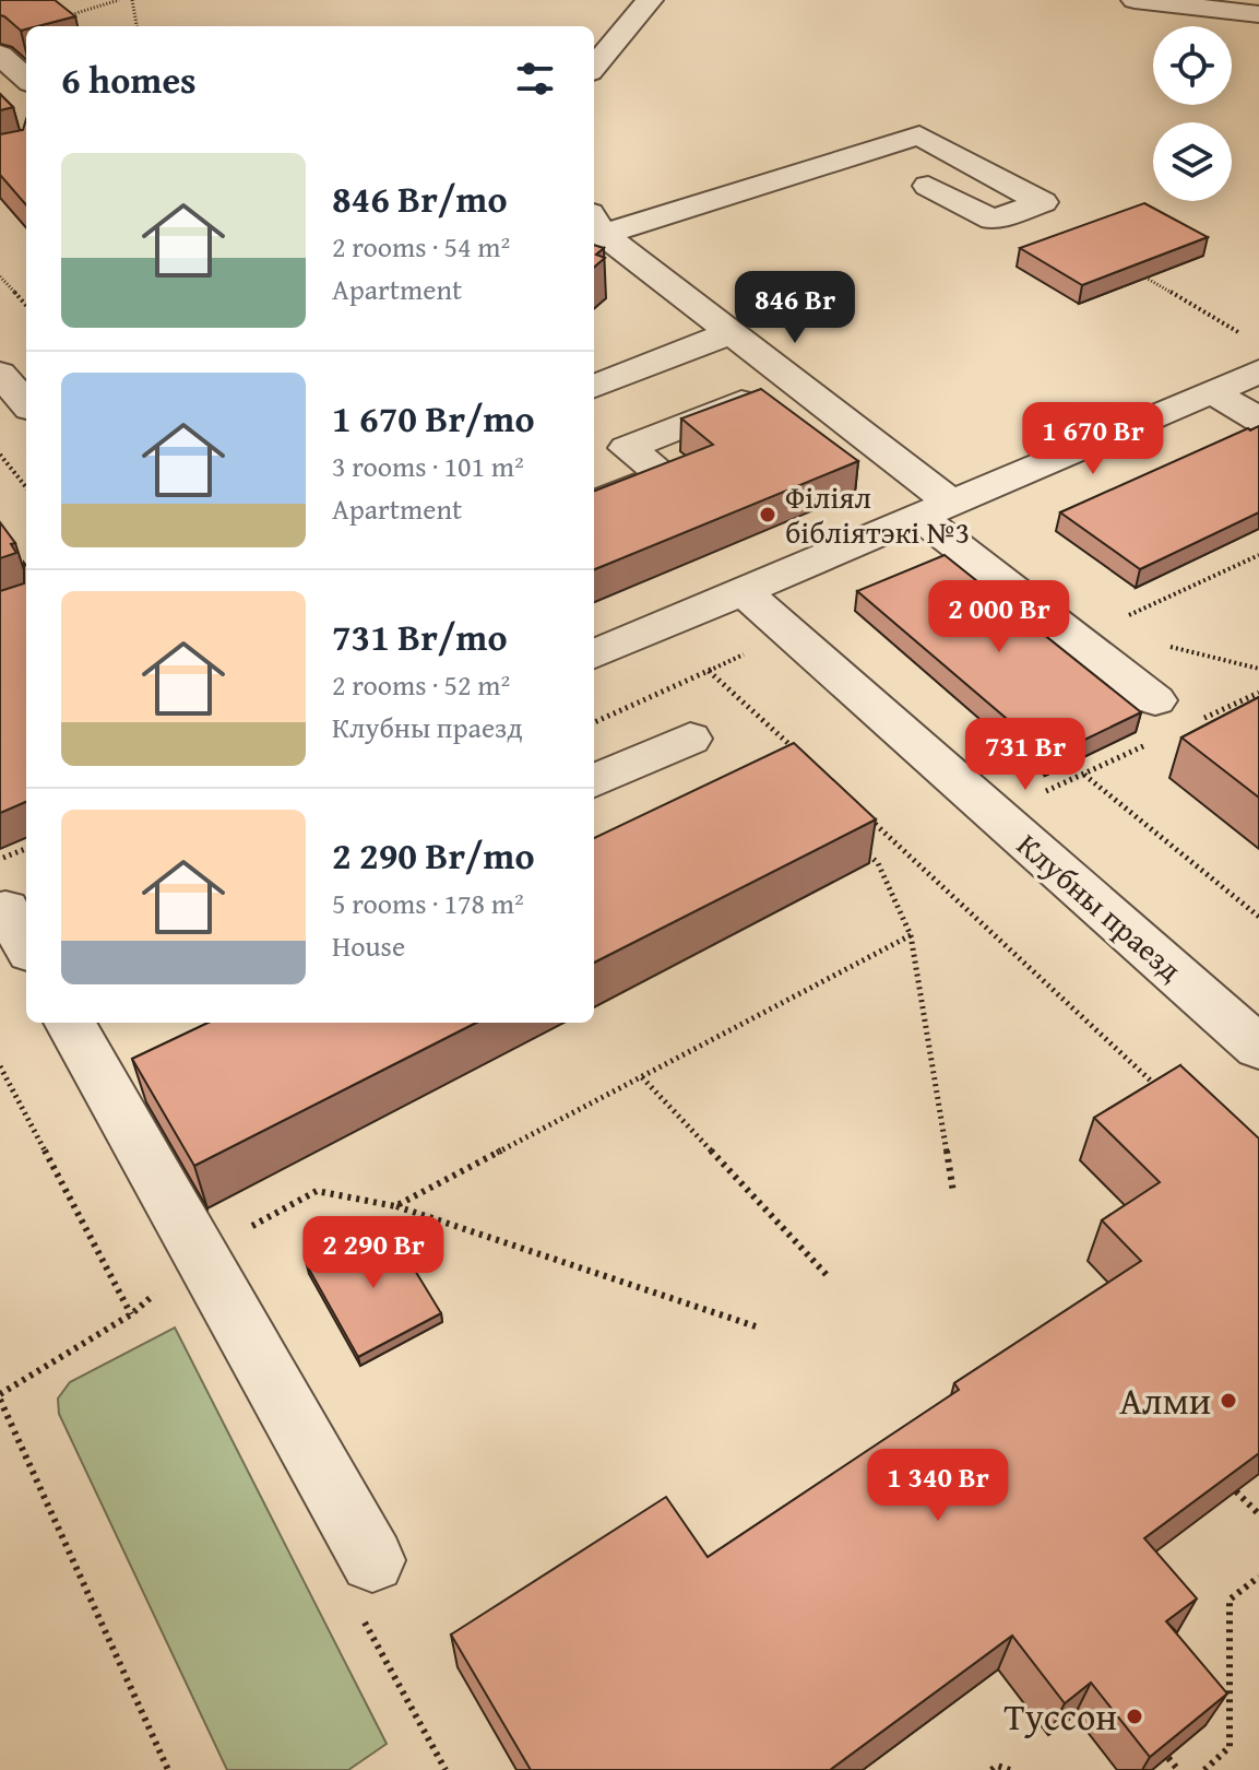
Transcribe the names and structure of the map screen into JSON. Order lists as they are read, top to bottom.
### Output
{
  "streets": {
    "street": ["Клубны праезд"]
  },
  "places": ["Філіял бібліятэкі №3", "Алми", "Туссон"],
  "page": {
    "heading": "6 homes",
    "list": [
      {
        "name": "846 Br/mo",
        "note": "2 rooms · 54 m² · Apartment"
      },
      {
        "name": "1 670 Br/mo",
        "note": "3 rooms · 101 m² · Apartment"
      },
      {
        "name": "731 Br/mo",
        "note": "2 rooms · 52 m² · Клубны праезд"
      },
      {
        "name": "2 290 Br/mo",
        "note": "5 rooms · 178 m² · House"
      }
    ],
    "price": [
      "846 Br",
      "1 670 Br",
      "2 000 Br",
      "731 Br",
      "2 290 Br",
      "1 340 Br"
    ]
  }
}
